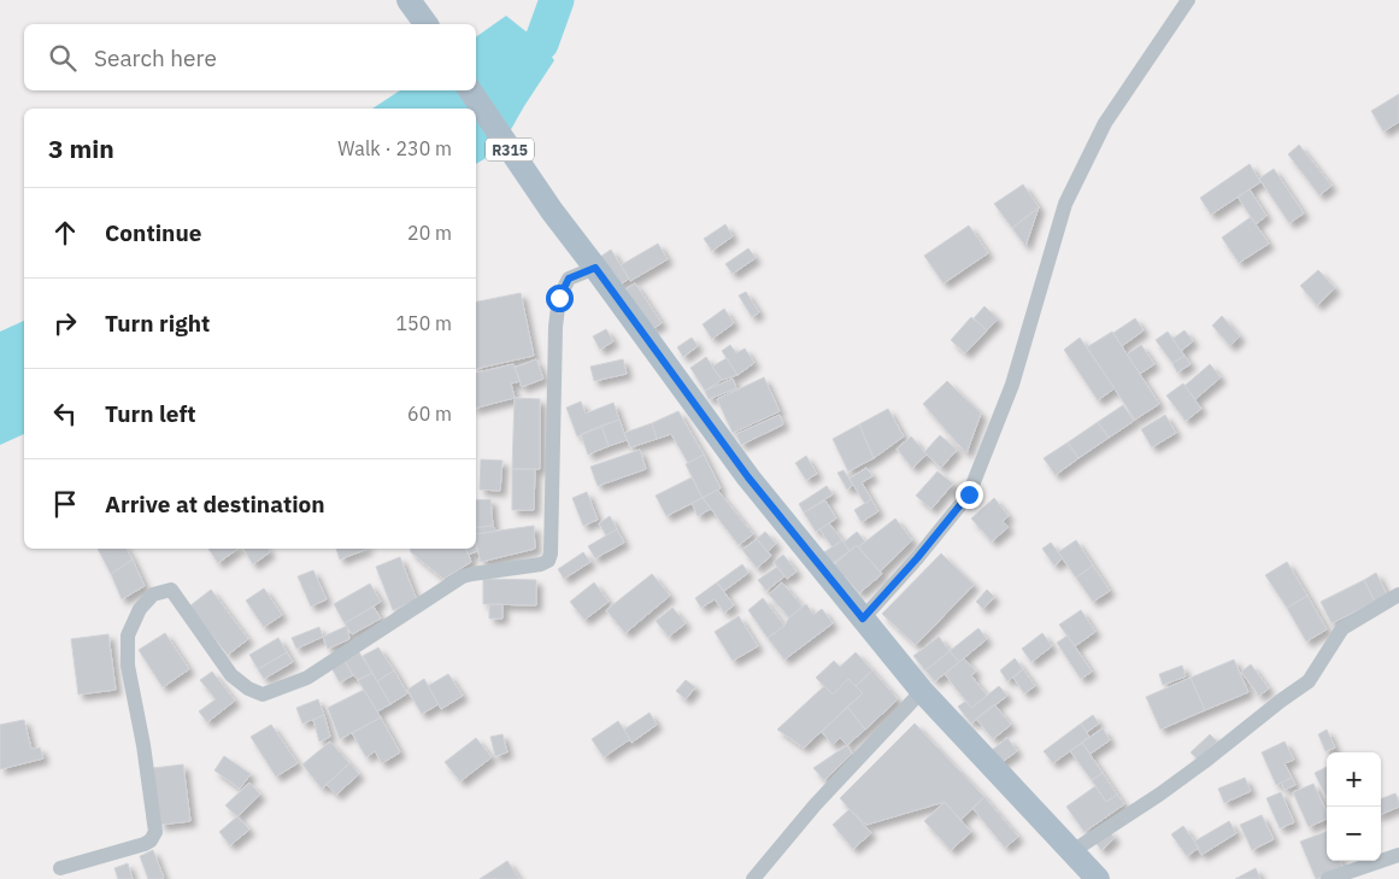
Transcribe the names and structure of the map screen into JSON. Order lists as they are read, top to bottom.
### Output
{
  "streets": {
    "main road": ["R315"]
  },
  "page": {
    "search": "Search here",
    "heading": ["3 min", "Walk · 230 m"],
    "list": [
      ["Continue", "20 m"],
      ["Turn right", "150 m"],
      ["Turn left", "60 m"],
      "Arrive at destination"
    ],
    "map_buttons": ["+", "−"]
  }
}
